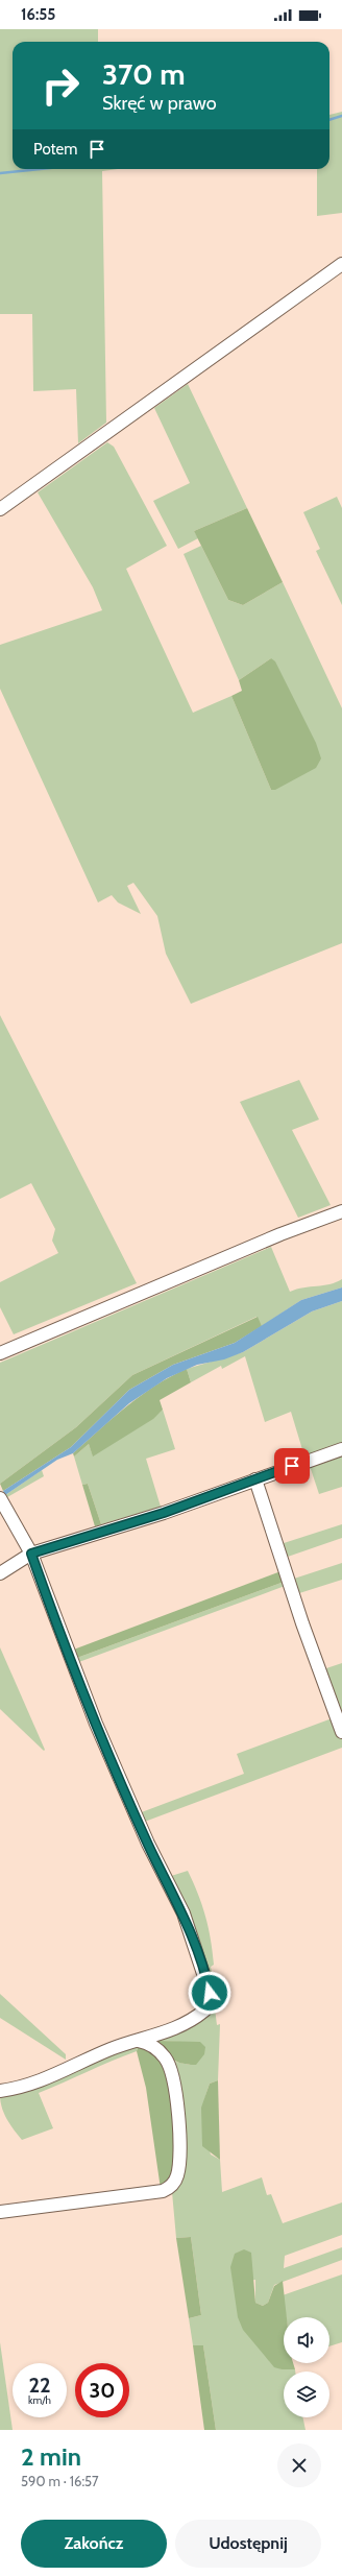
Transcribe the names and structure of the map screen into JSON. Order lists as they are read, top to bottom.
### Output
{
  "page": {
    "status": "16:55",
    "turn": ["370 m", "Skręć w prawo"],
    "then": "Potem",
    "speed": "22 km/h",
    "limit": "30",
    "heading": ["2 min", "590 m · 16:57"],
    "buttons": ["Zakończ", "Udostępnij"]
  }
}
